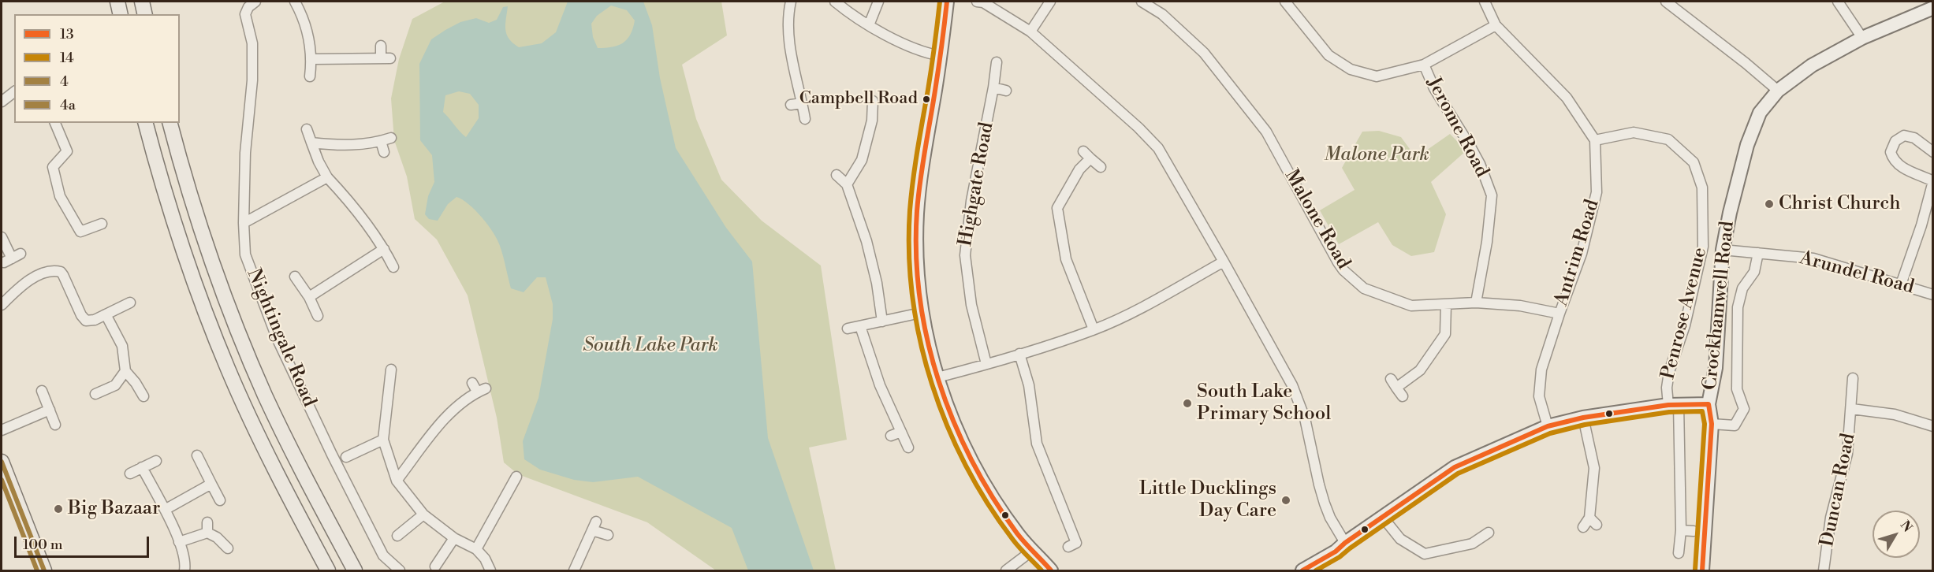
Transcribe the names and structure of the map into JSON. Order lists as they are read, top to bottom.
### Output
{
  "streets": {
    "street": [
      "Jerome Road",
      "Highgate Road",
      "Malone Road",
      "Antrim Road",
      "Arundel Road",
      "Crockhamwell Road",
      "Penrose Avenue",
      "Nightingale Road",
      "Duncan Road"
    ]
  },
  "crossings": [
    ["Jerome Road", "Malone Road"],
    ["Malone Road", "Antrim Road"],
    ["Antrim Road", "Penrose Avenue"],
    ["Arundel Road", "Crockhamwell Road"]
  ],
  "parks": ["Malone Park", "South Lake Park"],
  "places": [
    "Campbell Road",
    "Christ Church",
    "South Lake Primary School",
    "Little Ducklings Day Care",
    "Big Bazaar"
  ],
  "lines": [
    "transit line 13",
    "transit line 14",
    "transit line 4",
    "transit line 4a"
  ],
  "legend": [
    "13",
    "14",
    "4",
    "4a"
  ],
  "scale_bar": "100 m",
  "north": "top right"
}
